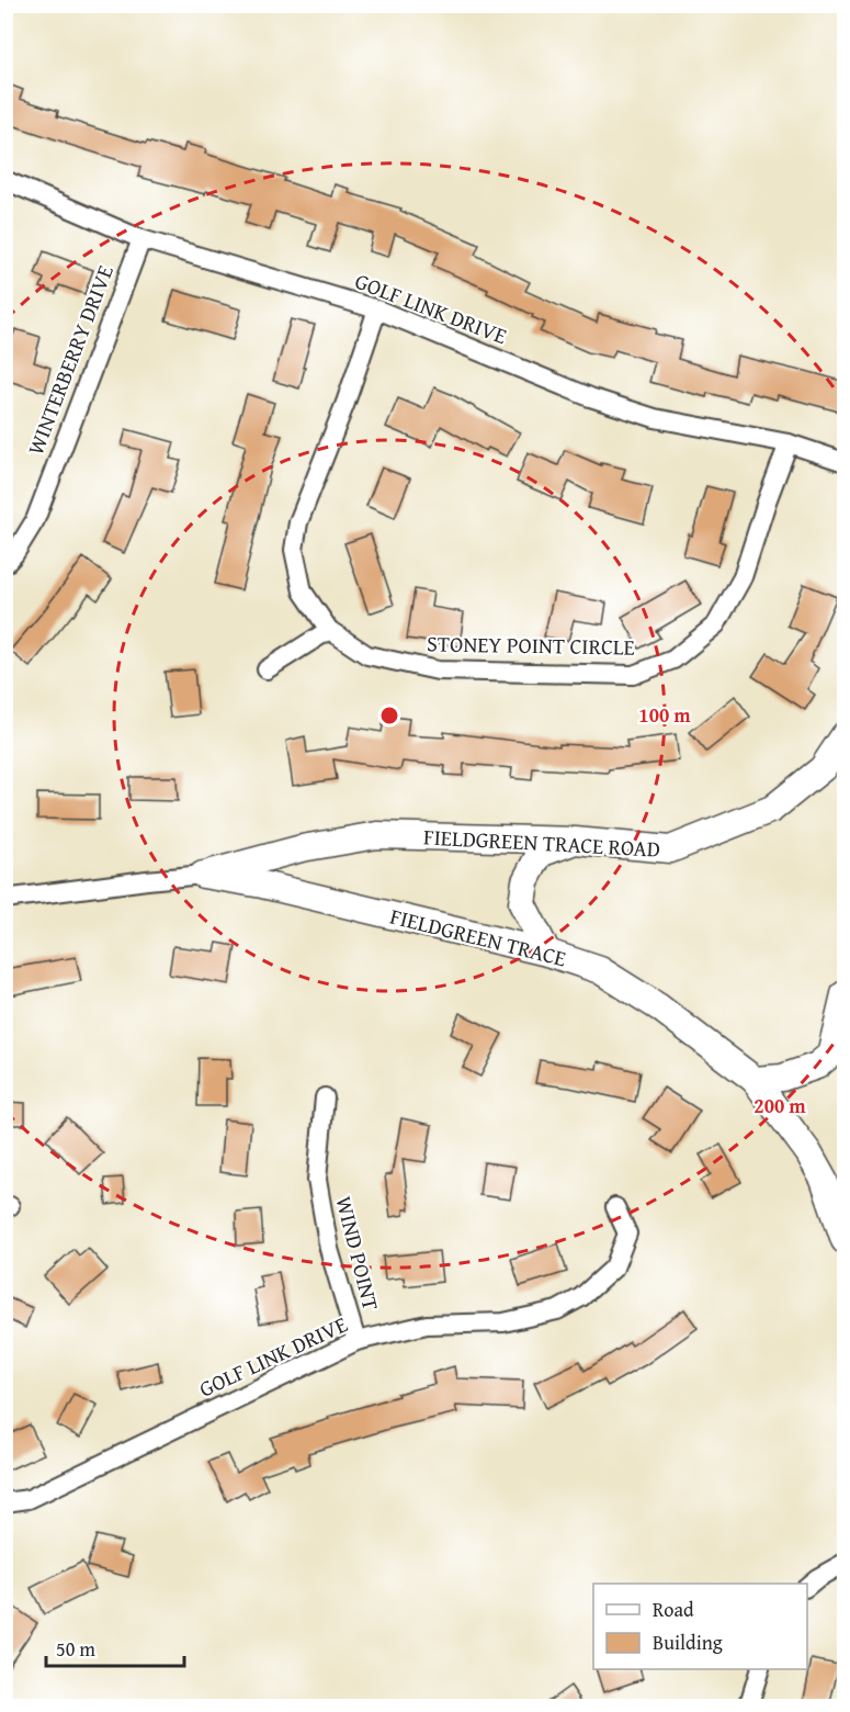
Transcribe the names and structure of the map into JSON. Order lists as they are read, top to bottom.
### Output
{
  "streets": {
    "street": [
      "GOLF LINK DRIVE",
      "WINTERBERRY DRIVE",
      "STONEY POINT CIRCLE",
      "FIELDGREEN TRACE ROAD",
      "FIELDGREEN TRACE",
      "WIND POINT"
    ]
  },
  "crossings": [
    ["GOLF LINK DRIVE", "WINTERBERRY DRIVE"],
    ["GOLF LINK DRIVE", "STONEY POINT CIRCLE"],
    ["GOLF LINK DRIVE", "WIND POINT"],
    ["FIELDGREEN TRACE ROAD", "FIELDGREEN TRACE"]
  ],
  "legend": ["Road", "Building"],
  "scale_bar": "50 m",
  "rings": ["100 m", "200 m"]
}
